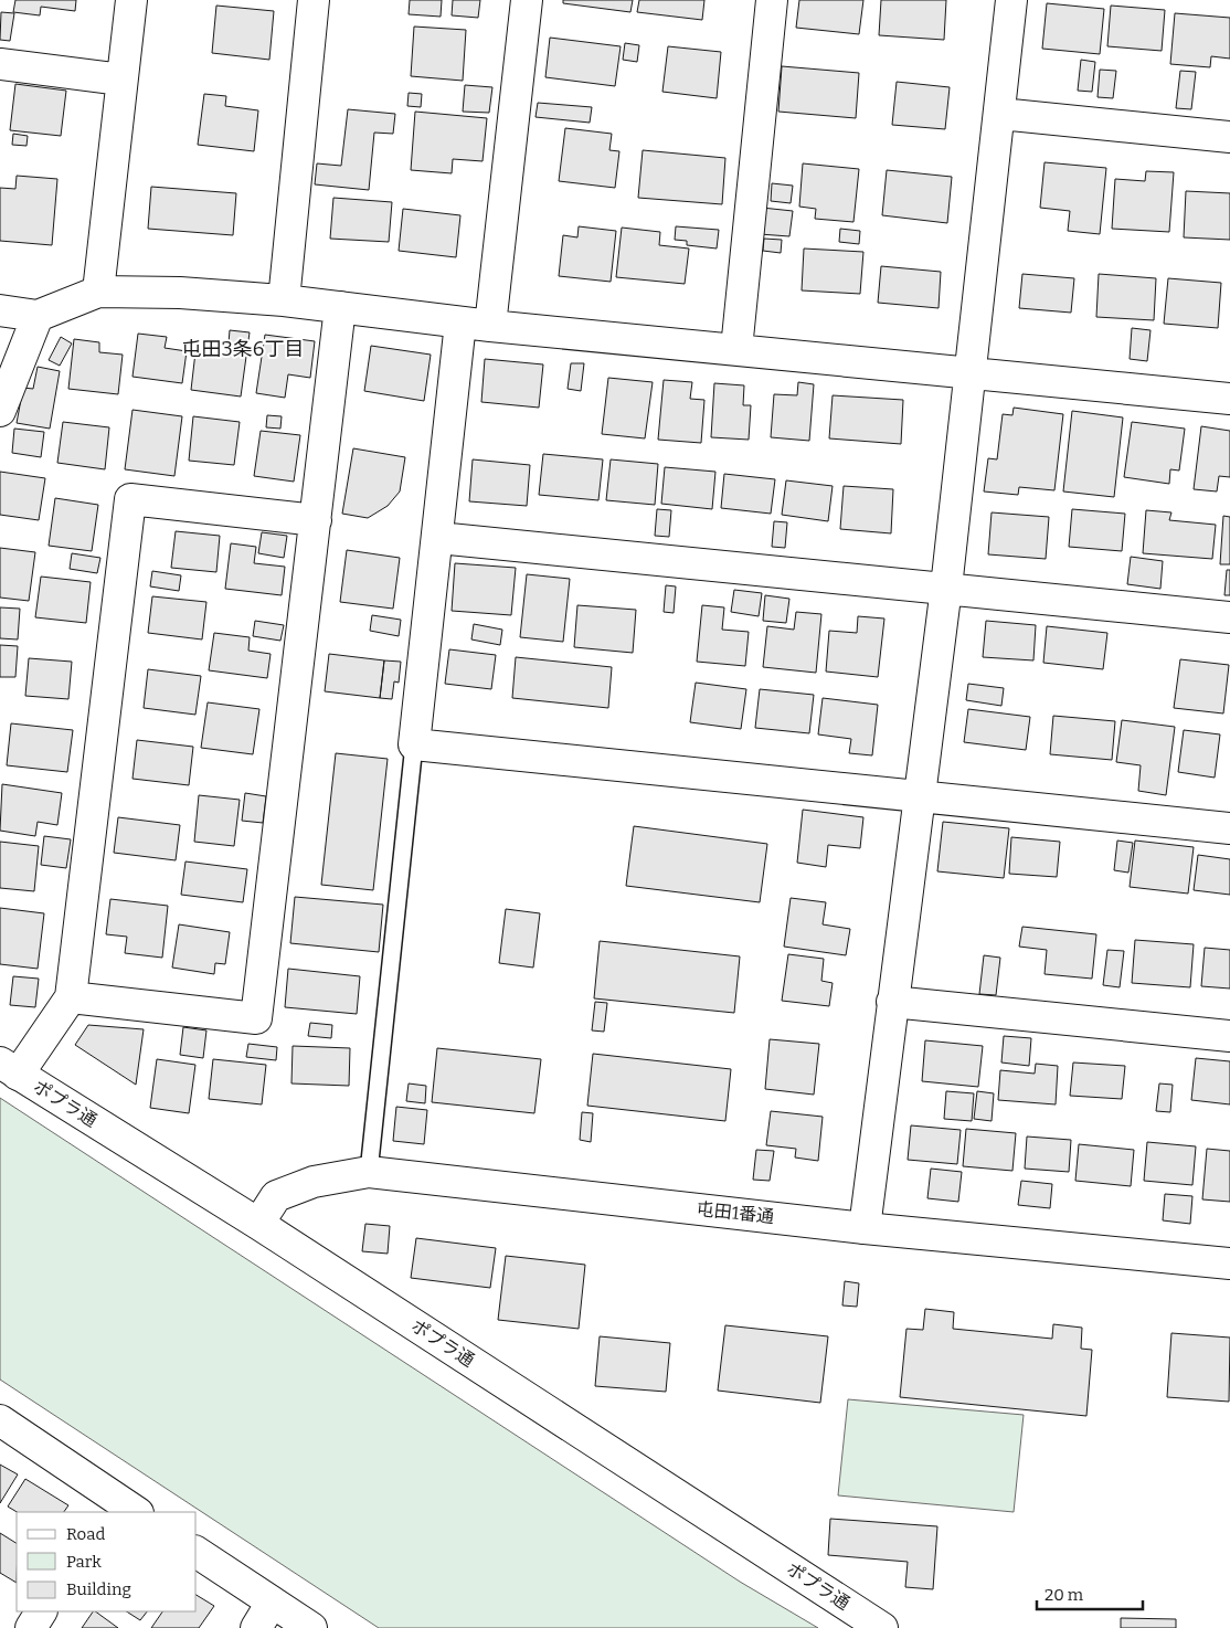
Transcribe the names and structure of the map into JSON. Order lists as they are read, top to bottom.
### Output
{
  "streets": {
    "street": ["ポプラ通", "屯田1番通"]
  },
  "crossings": [
    ["ポプラ通", "屯田1番通"]
  ],
  "districts": ["屯田3条6丁目"],
  "legend": ["Road", "Park", "Building"],
  "scale_bar": "20 m"
}
